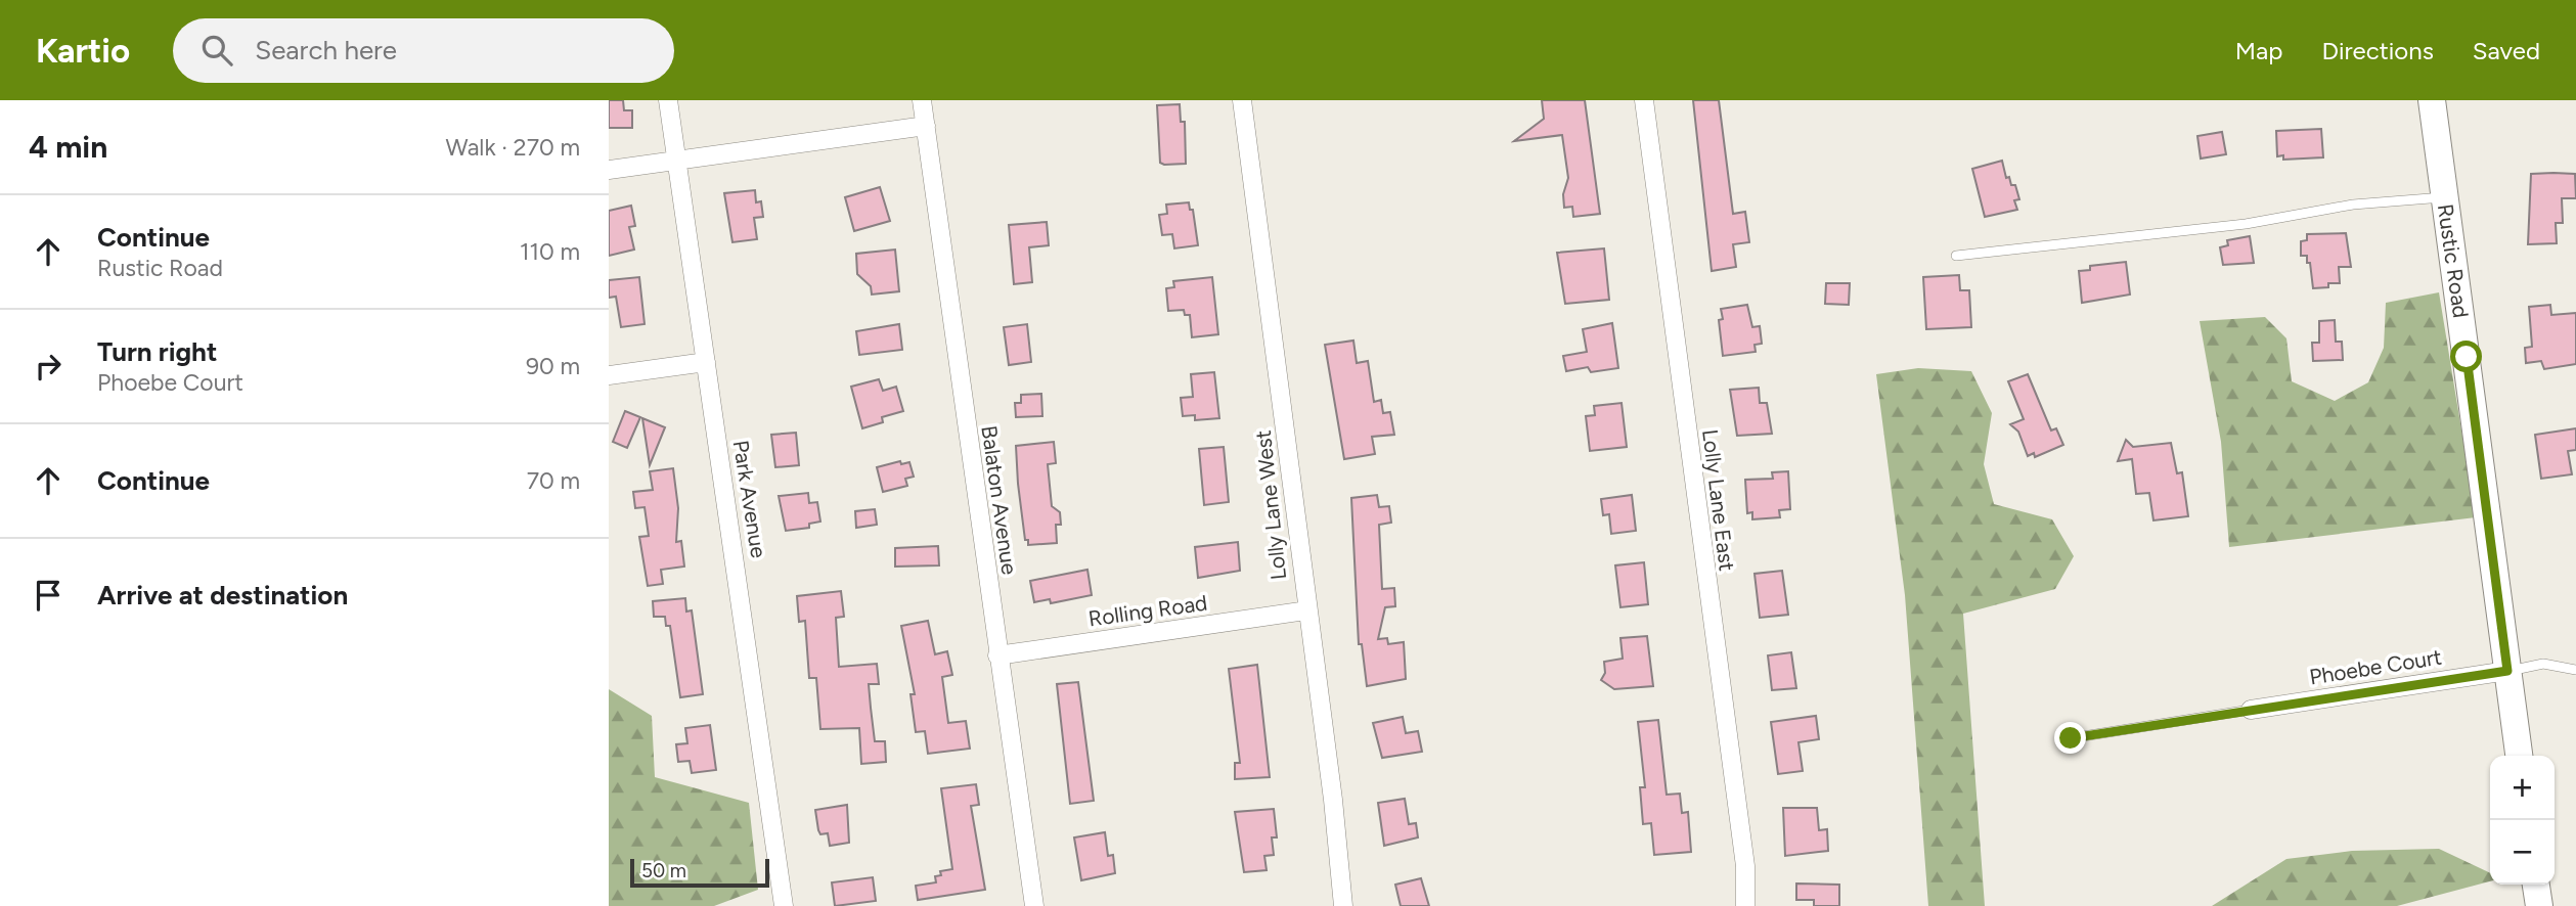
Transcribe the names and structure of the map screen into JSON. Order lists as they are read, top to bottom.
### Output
{
  "streets": {
    "street": [
      "Rustic Road",
      "Park Avenue",
      "Balaton Avenue",
      "Lolly Lane East",
      "Lolly Lane West",
      "Rolling Road",
      "Phoebe Court"
    ]
  },
  "crossings": [
    ["Rustic Road", "Phoebe Court"],
    ["Balaton Avenue", "Rolling Road"],
    ["Lolly Lane West", "Rolling Road"]
  ],
  "scale_bar": "50 m",
  "page": {
    "header": "Kartio",
    "search": "Search here",
    "nav": ["Map", "Directions", "Saved"],
    "heading": ["4 min", "Walk · 270 m"],
    "list": [
      ["Continue", "Rustic Road", "110 m"],
      ["Turn right", "Phoebe Court", "90 m"],
      ["Continue", "70 m"],
      "Arrive at destination"
    ],
    "map_buttons": ["+", "−"],
    "scale": "50 m"
  }
}
